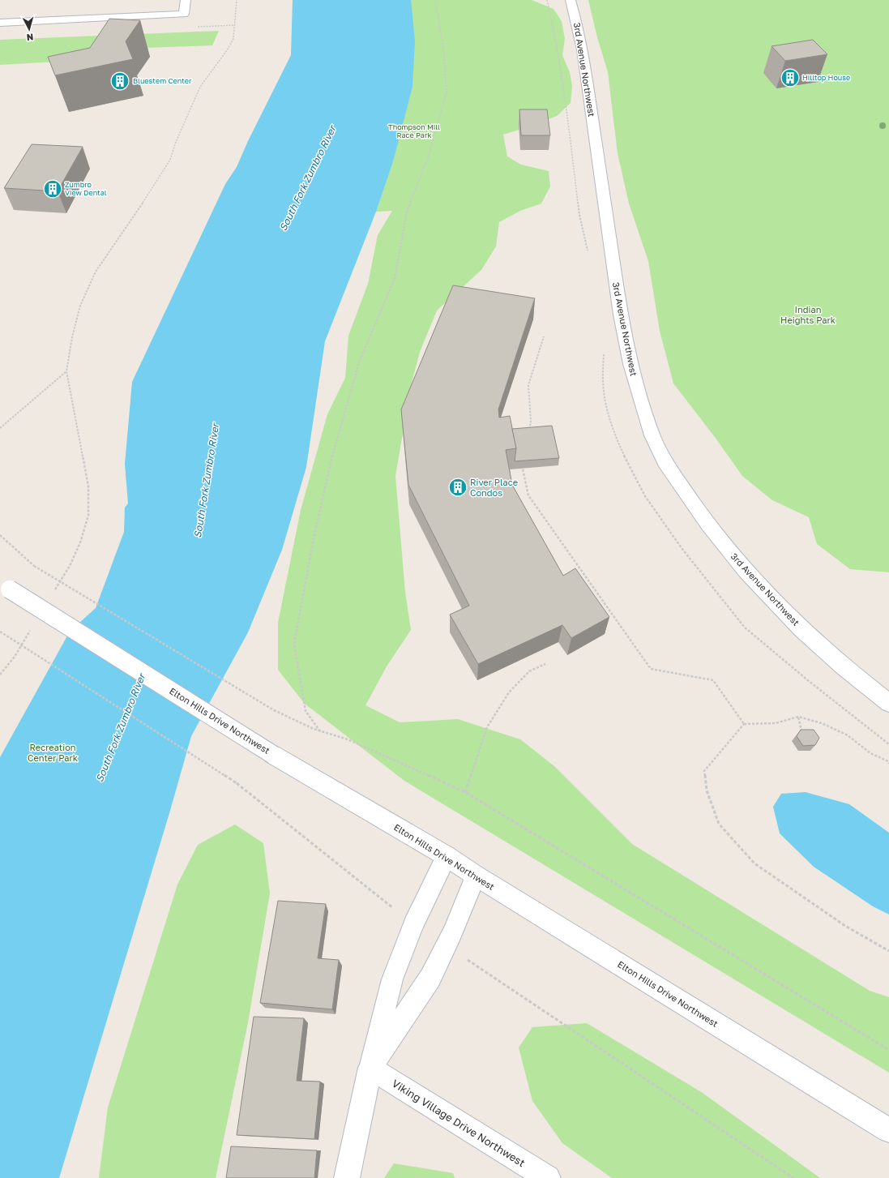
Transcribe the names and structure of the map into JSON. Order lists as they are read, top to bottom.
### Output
{
  "streets": {
    "main road": ["3rd Avenue Northwest", "Elton Hills Drive Northwest", "Viking Village Drive Northwest"]
  },
  "water": ["South Fork Zumbro River"],
  "parks": ["Thompson Mill Race Park", "Indian Heights Park", "Recreation Center Park"],
  "places": {
    "building": [
      "Hilltop House",
      "Bluestem Center",
      "Zumbro View Dental",
      "River Place Condos"
    ]
  },
  "north": "bottom"
}
